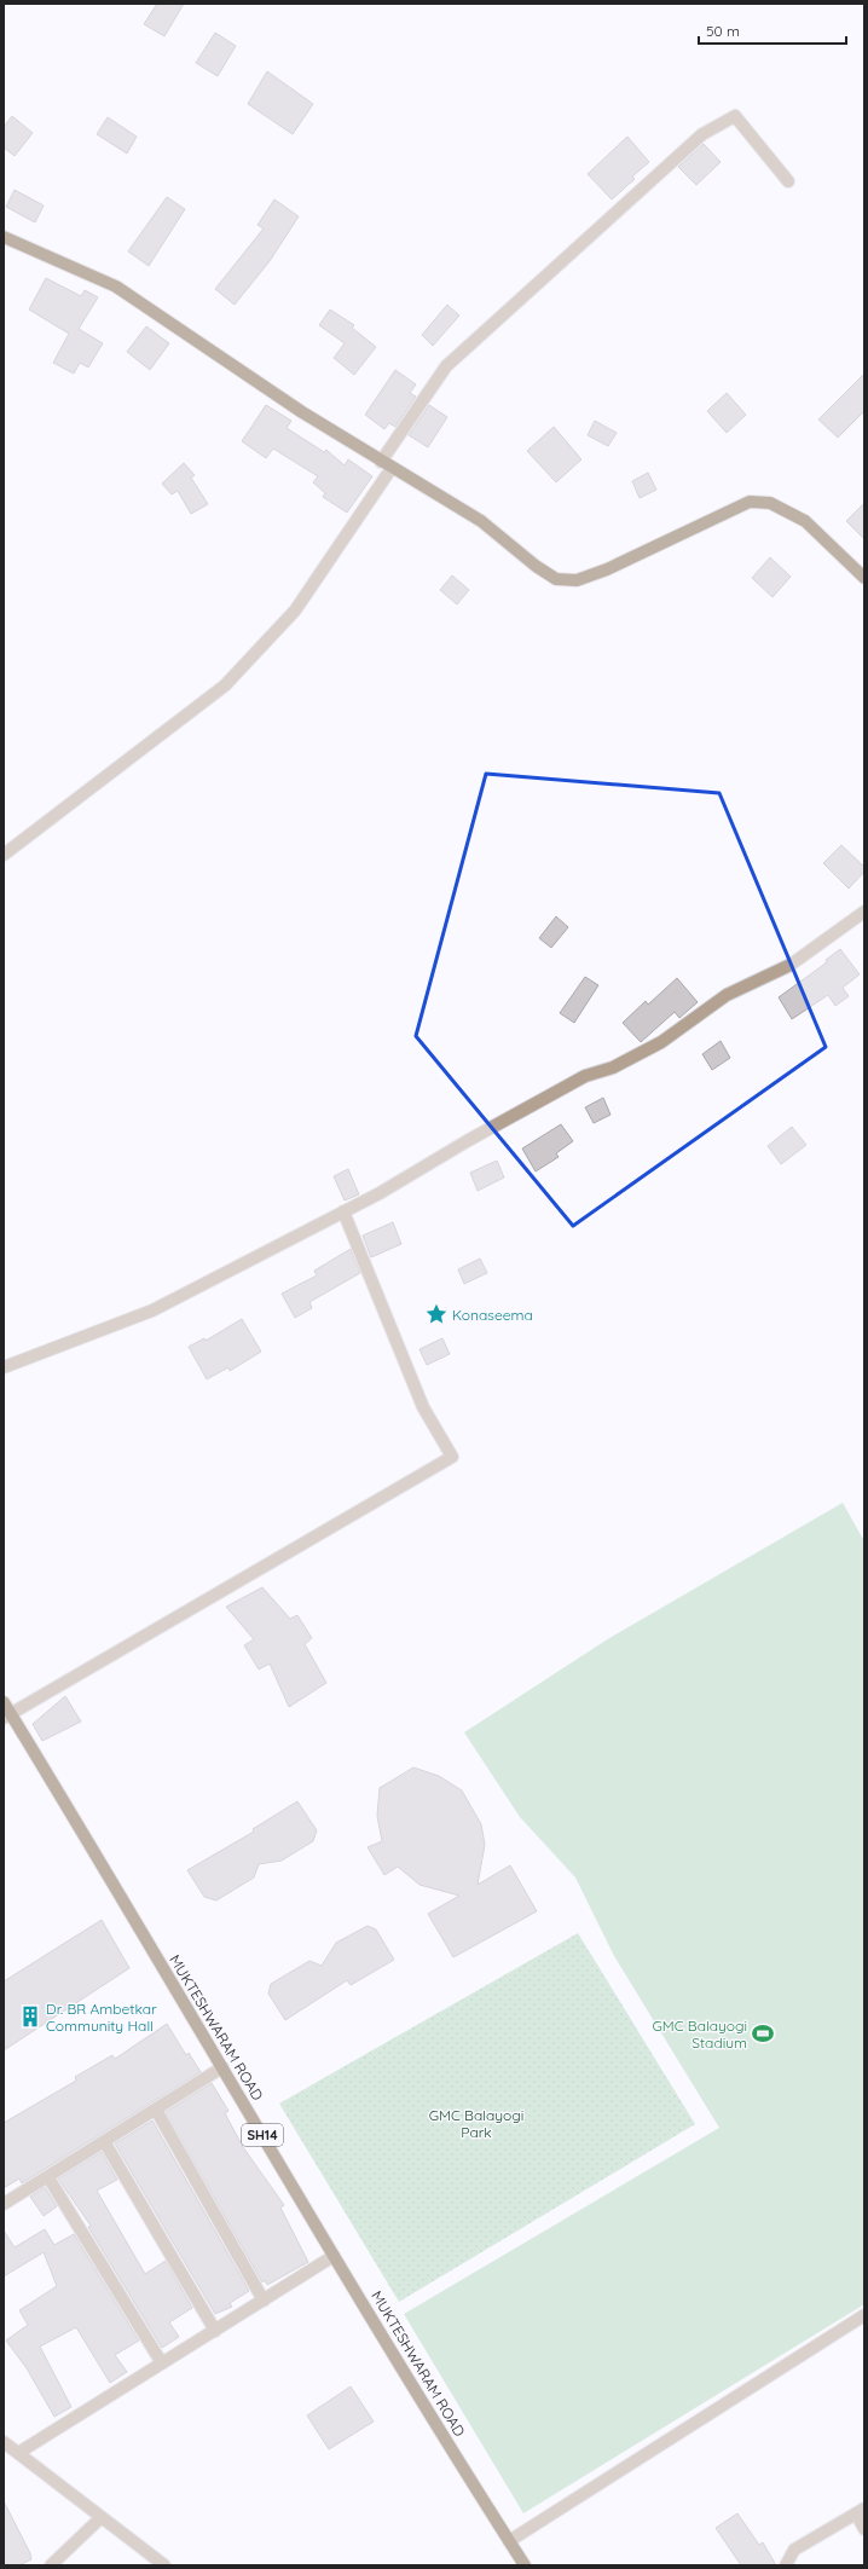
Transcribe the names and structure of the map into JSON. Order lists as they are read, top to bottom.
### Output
{
  "streets": {
    "main road": ["MUKTESHWARAM ROAD", "SH14"]
  },
  "parks": ["GMC Balayogi Park"],
  "places": {
    "place": ["Konaseema"],
    "building": ["Dr. BR Ambetkar Community Hall"],
    "sports": ["GMC Balayogi Stadium"]
  },
  "scale_bar": "50 m"
}
